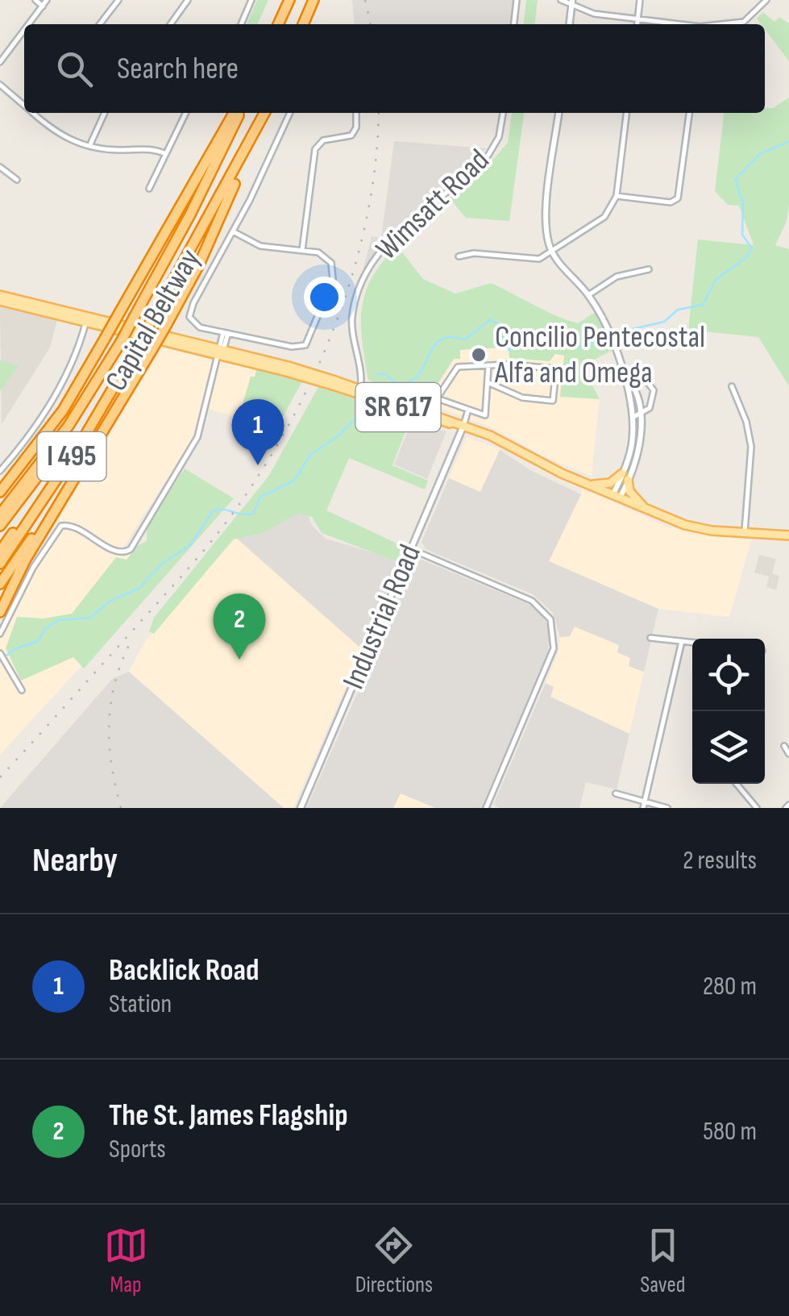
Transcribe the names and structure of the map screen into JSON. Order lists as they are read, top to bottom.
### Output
{
  "streets": {
    "highway": ["Capital Beltway", "I 495"],
    "main road": ["SR 617"],
    "street": ["Wimsatt Road", "Industrial Road"]
  },
  "crossings": [
    ["Wimsatt Road", "SR 617"],
    ["SR 617", "Industrial Road"]
  ],
  "places": ["Concilio Pentecostal Alfa and Omega"],
  "page": {
    "search": "Search here",
    "pins": ["1", "2"],
    "heading": ["Nearby", "2 results"],
    "list": [
      {
        "mark": "1",
        "name": "Backlick Road",
        "note": "Station",
        "value": "280 m"
      },
      {
        "mark": "2",
        "name": "The St. James Flagship",
        "note": "Sports",
        "value": "580 m"
      }
    ],
    "nav": ["Map", "Directions", "Saved"]
  }
}
